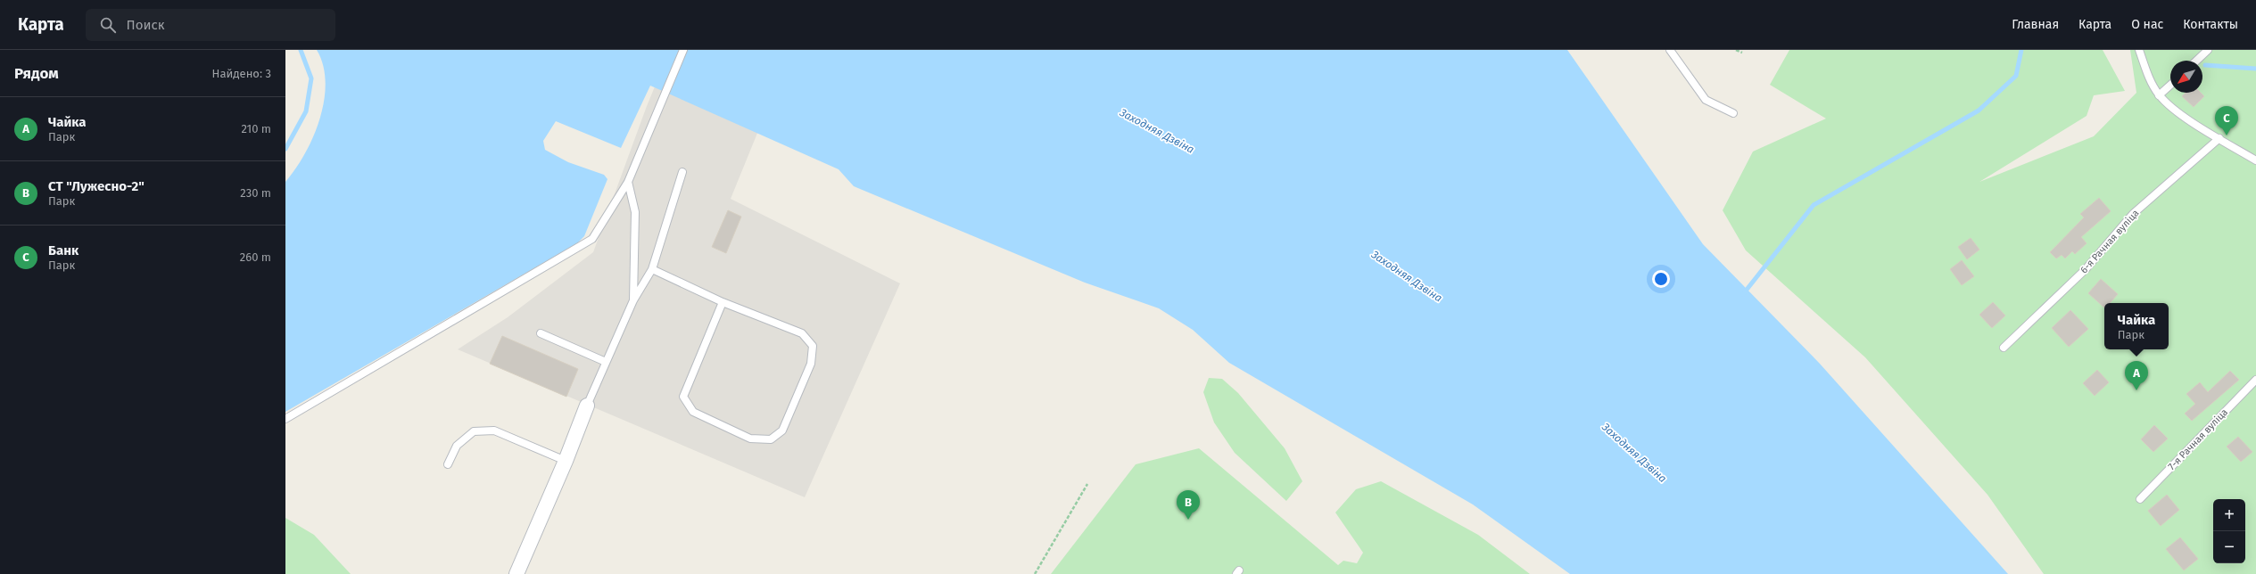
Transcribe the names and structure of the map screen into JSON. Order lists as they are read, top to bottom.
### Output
{
  "streets": {
    "lane": ["6-я Рачная вуліца", "7-я Рачная вуліца"]
  },
  "water": ["Заходняя Дзвіна"],
  "north": "bottom left",
  "page": {
    "header": "Карта",
    "search": "Поиск",
    "nav": [
      "Главная",
      "Карта",
      "О нас",
      "Контакты"
    ],
    "heading": ["Рядом", "Найдено: 3"],
    "list": [
      {
        "mark": "A",
        "name": "Чайка",
        "note": "Парк",
        "value": "210 m"
      },
      {
        "mark": "B",
        "name": "СТ \"Лужесно-2\"",
        "note": "Парк",
        "value": "230 m"
      },
      {
        "mark": "C",
        "name": "Банк",
        "note": "Парк",
        "value": "260 m"
      }
    ],
    "pins": ["C", "A", "B"],
    "popup": ["Чайка", "Парк"],
    "map_buttons": ["+", "−"]
  }
}
